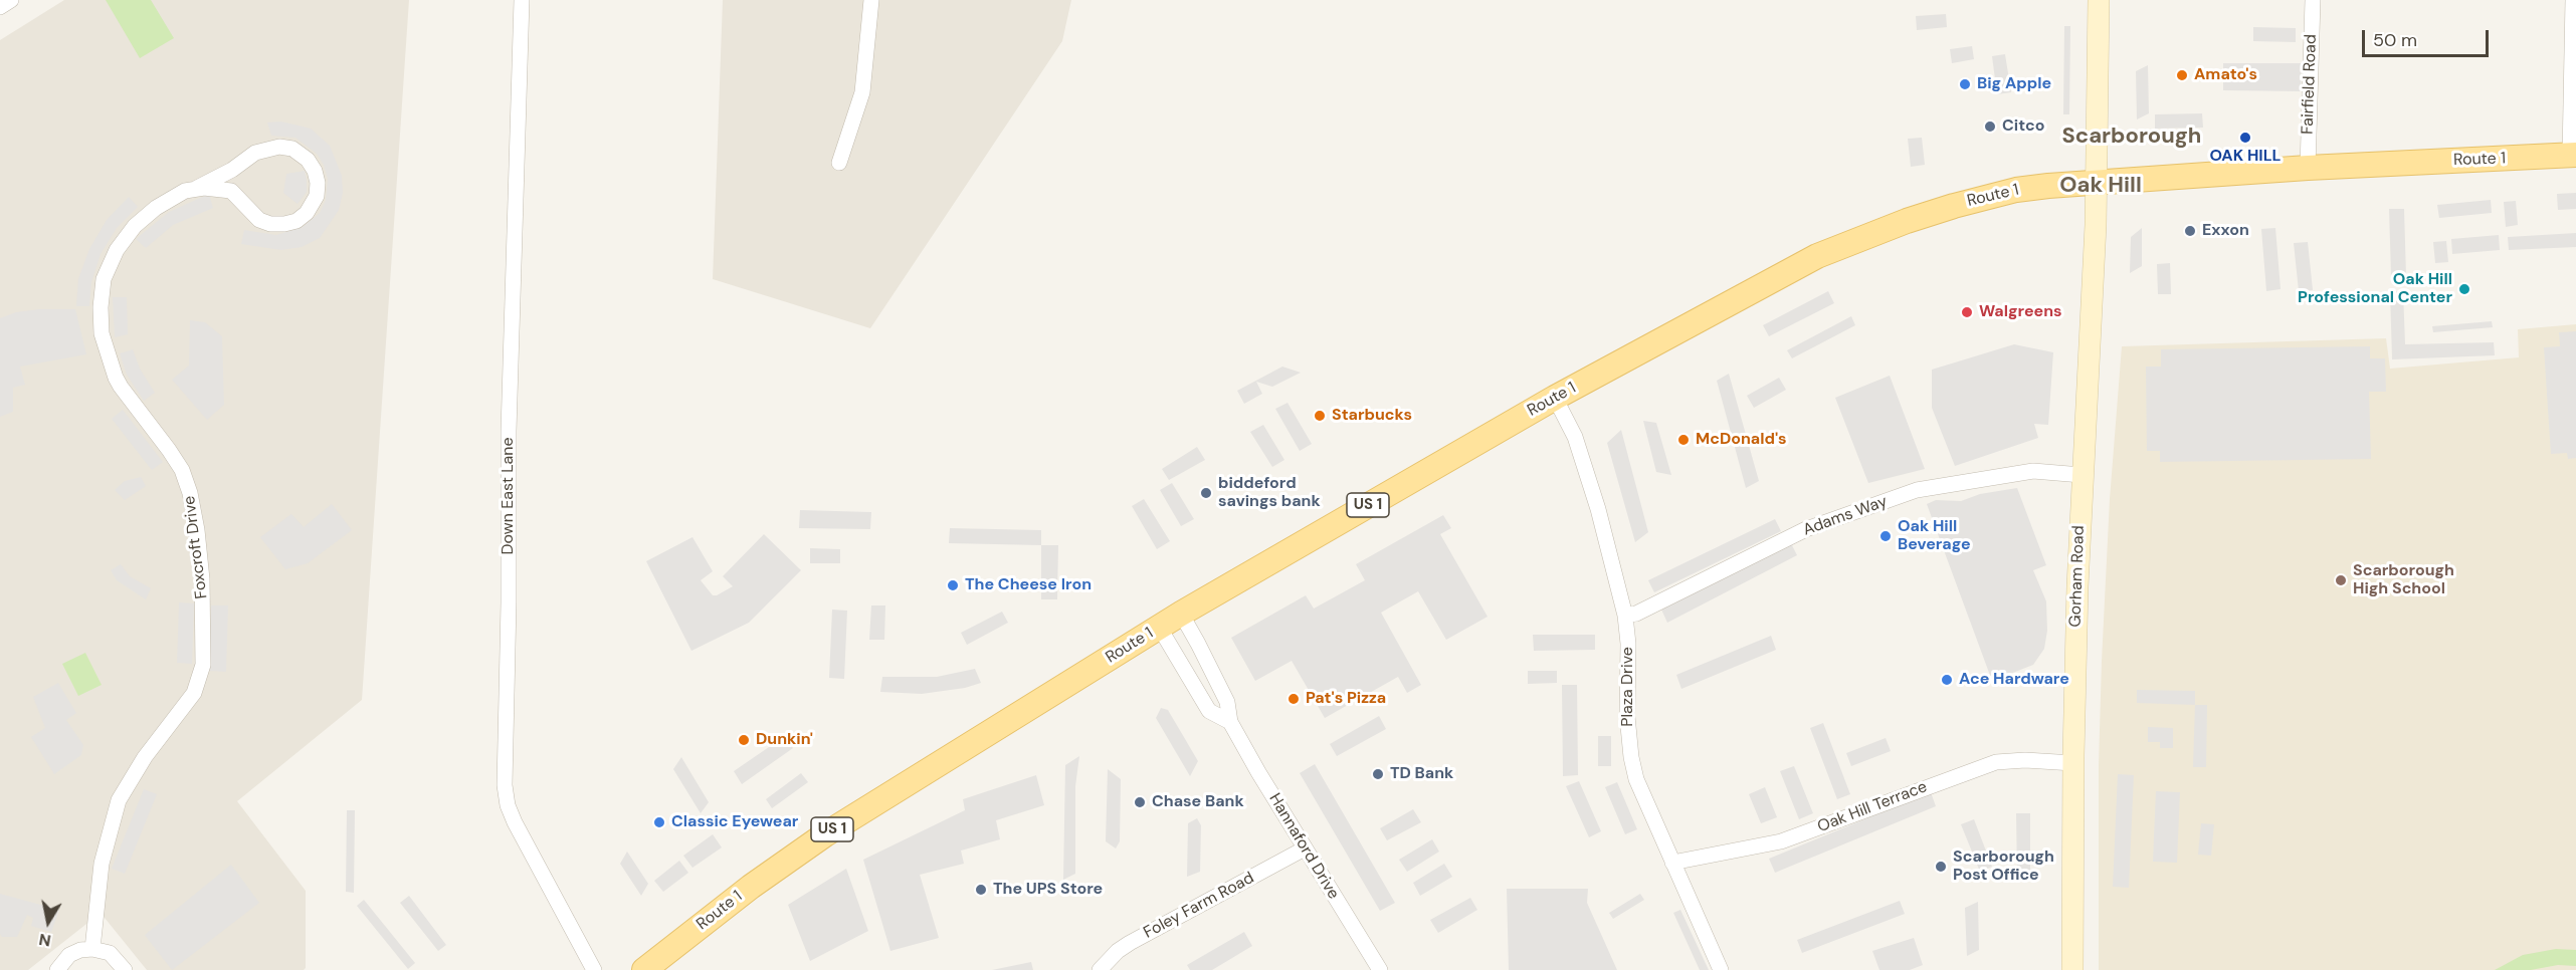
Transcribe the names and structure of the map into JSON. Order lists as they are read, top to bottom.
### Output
{
  "streets": {
    "main road": ["Route 1", "US 1", "Gorham Road"],
    "street": [
      "Fairfield Road",
      "Down East Lane",
      "Adams Way",
      "Foxcroft Drive",
      "Plaza Drive",
      "Oak Hill Terrace",
      "Hannaford Drive",
      "Foley Farm Road"
    ]
  },
  "crossings": [
    ["Fairfield Road", "Route 1"],
    ["Route 1", "Gorham Road"],
    ["Route 1", "Plaza Drive"],
    ["Route 1", "Hannaford Drive"],
    ["Adams Way", "Gorham Road"],
    ["Adams Way", "Plaza Drive"],
    ["Gorham Road", "Oak Hill Terrace"],
    ["Plaza Drive", "Oak Hill Terrace"],
    ["Hannaford Drive", "Foley Farm Road"]
  ],
  "districts": ["Scarborough", "Oak Hill"],
  "places": [
    "Amato's",
    "Big Apple",
    "Citco",
    "OAK HILL",
    "Exxon",
    "Oak Hill Professional Center",
    "Walgreens",
    "Starbucks",
    "McDonald's",
    "biddeford savings bank",
    "Oak Hill Beverage",
    "Scarborough High School",
    "The Cheese Iron",
    "Ace Hardware",
    "Pat's Pizza",
    "Dunkin'",
    "TD Bank",
    "Chase Bank",
    "Classic Eyewear",
    "Scarborough Post Office",
    "The UPS Store"
  ],
  "scale_bar": "50 m",
  "north": "bottom"
}
